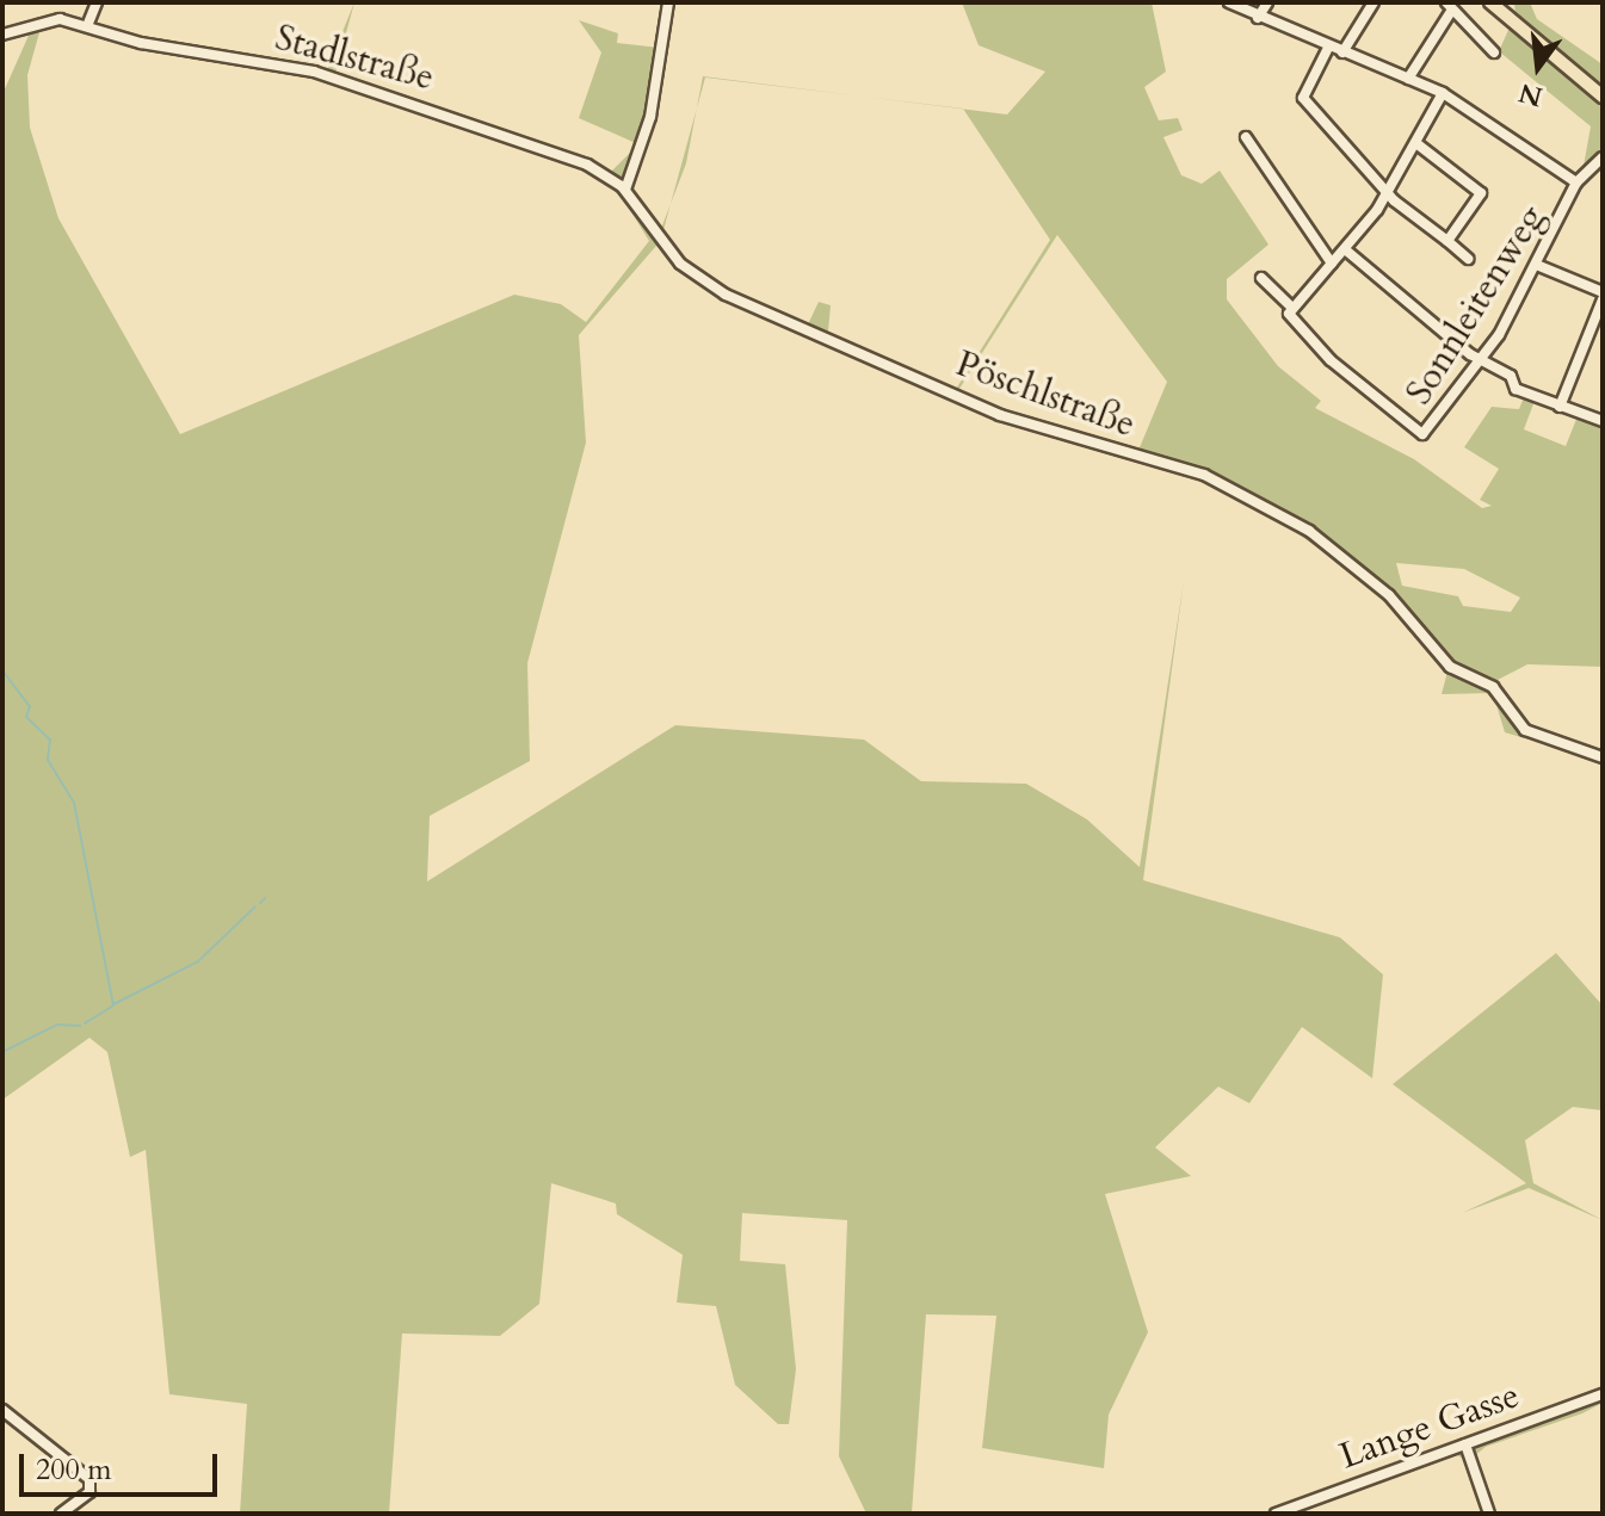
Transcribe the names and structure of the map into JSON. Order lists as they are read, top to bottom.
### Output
{
  "streets": {
    "street": [
      "Stadlstraße",
      "Sonnleitenweg",
      "Pöschlstraße",
      "Lange Gasse"
    ]
  },
  "crossings": [
    ["Stadlstraße", "Pöschlstraße"]
  ],
  "scale_bar": "200 m",
  "north": "bottom"
}
